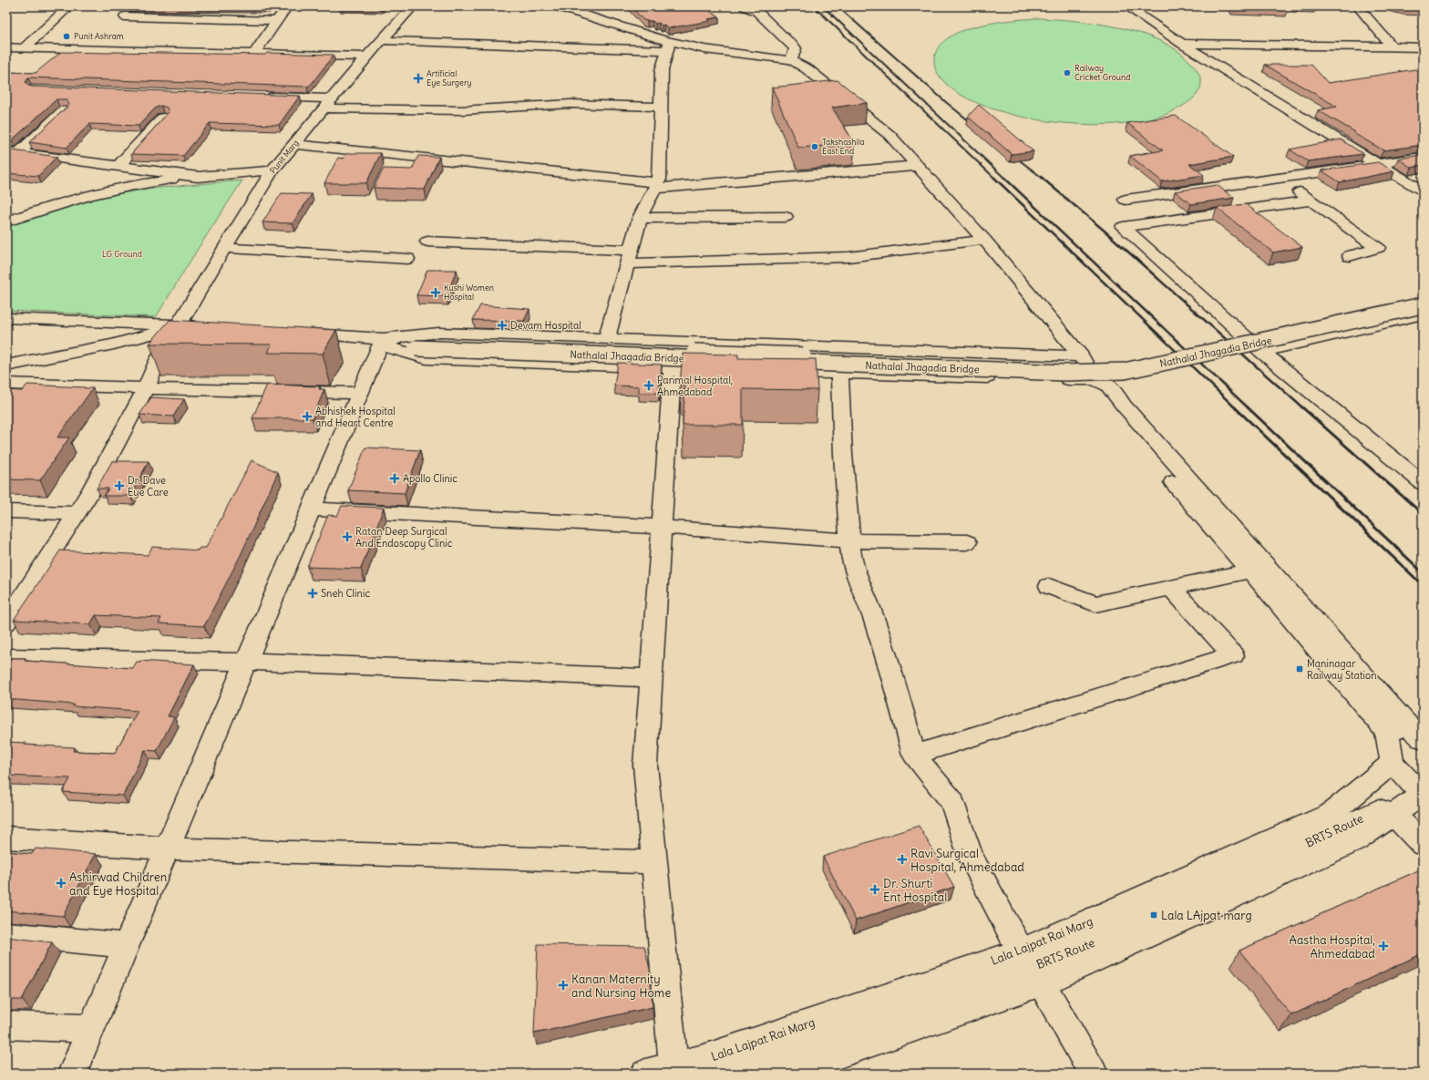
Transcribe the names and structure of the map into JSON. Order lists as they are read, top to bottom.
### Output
{
  "streets": {
    "street": [
      "Punit Marg",
      "Nathalal Jhagadia Bridge",
      "BRTS Route",
      "Lala Lajpat Rai Marg"
    ]
  },
  "parks": ["LG Ground"],
  "places": {
    "other": ["Punit Ashram", "Railway Cricket Ground", "Takshashila East End"],
    "health": [
      "Artificial Eye Surgery",
      "Kushi Women Hospital",
      "Devam Hospital",
      "Parimal Hospital, Ahmedabad",
      "Abhishek Hospital and Heart Centre",
      "Apollo Clinic",
      "Dr. Dave Eye Care",
      "Ratan Deep Surgical And Endoscopy Clinic",
      "Sneh Clinic",
      "Ravi Surgical Hospital, Ahmedabad",
      "Ashirwad Children and Eye Hospital",
      "Dr. Shurti Ent Hospital",
      "Aastha Hospital, Ahmedabad",
      "Kanan Maternity and Nursing Home"
    ],
    "transit": ["Maninagar Railway Station", "Lala LAjpat marg"]
  }
}
